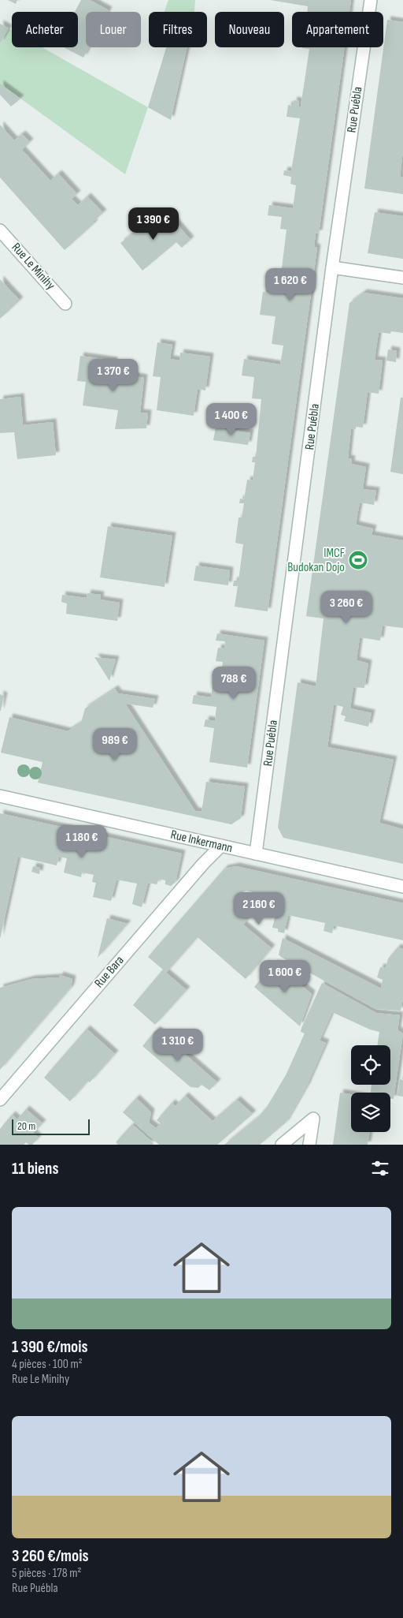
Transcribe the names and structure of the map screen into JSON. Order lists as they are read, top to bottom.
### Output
{
  "streets": {
    "street": [
      "Rue Puébla",
      "Rue Le Minihy",
      "Rue Inkermann",
      "Rue Bara"
    ]
  },
  "crossings": [
    ["Rue Puébla", "Rue Inkermann"],
    ["Rue Inkermann", "Rue Bara"]
  ],
  "places": {
    "sports": ["IMCF Budokan Dojo"]
  },
  "scale_bar": "20 m",
  "page": {
    "chip": [
      "Acheter",
      "Louer",
      "Filtres",
      "Nouveau",
      "Appartement"
    ],
    "price": [
      "1 390 €",
      "1 620 €",
      "1 370 €",
      "1 400 €",
      "3 260 €",
      "788 €",
      "989 €",
      "1 180 €",
      "2 160 €",
      "1 600 €",
      "1 310 €"
    ],
    "scale": "20 m",
    "heading": "11 biens",
    "list": [
      {
        "name": "1 390 €/mois",
        "note": "4 pièces · 100 m² · Rue Le Minihy"
      },
      {
        "name": "3 260 €/mois",
        "note": "5 pièces · 178 m² · Rue Puébla"
      }
    ]
  }
}
